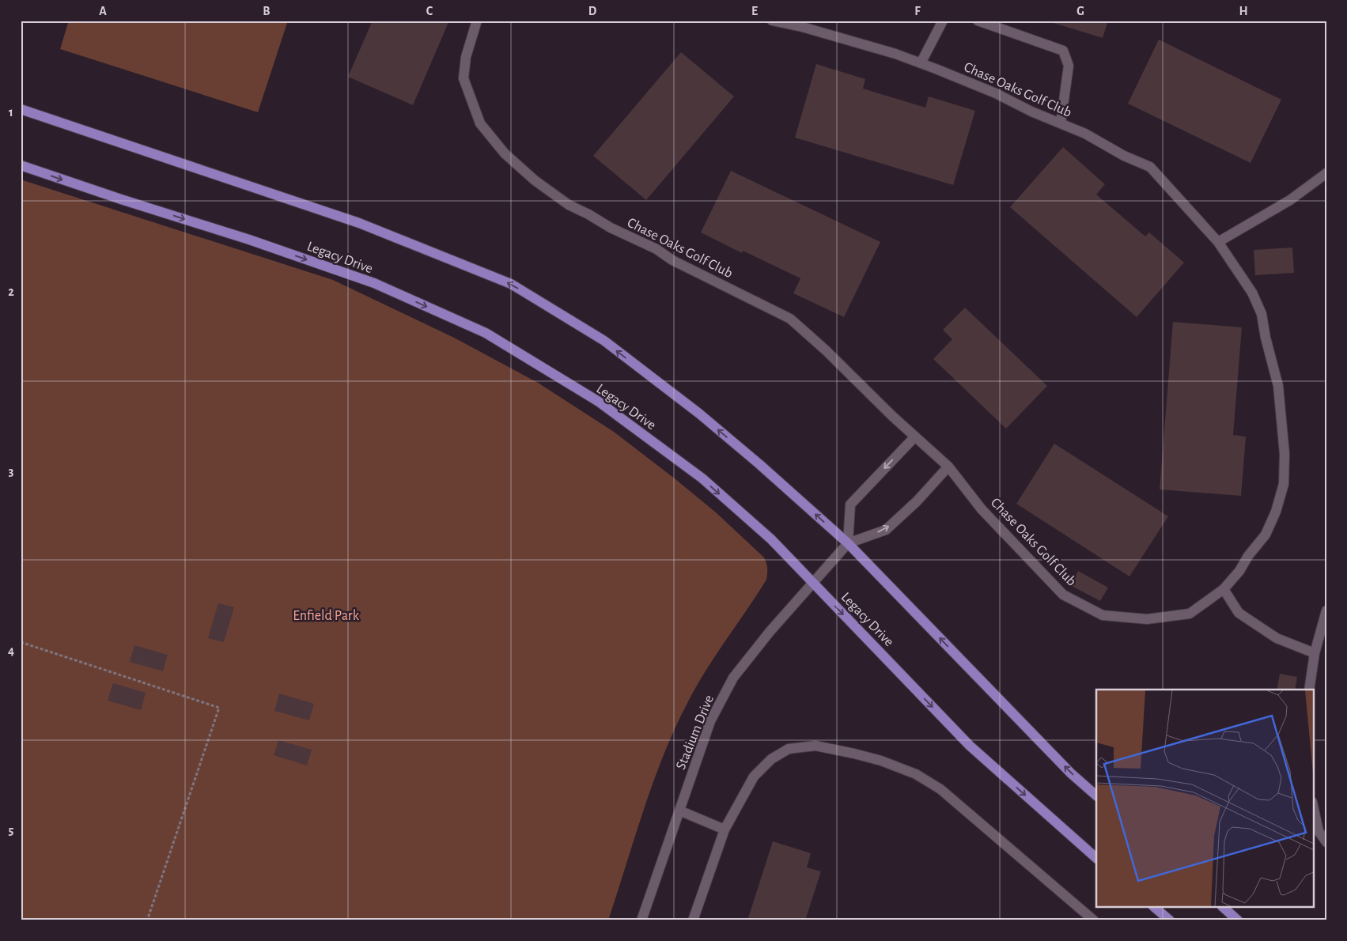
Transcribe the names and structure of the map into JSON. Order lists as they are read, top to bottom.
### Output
{
  "streets": {
    "main road": ["Legacy Drive"],
    "street": ["Chase Oaks Golf Club", "Stadium Drive"]
  },
  "crossings": [
    ["Legacy Drive", "Stadium Drive"]
  ],
  "parks": ["Enfield Park"],
  "grid": {
    "columns": [
      "A",
      "B",
      "C",
      "D",
      "E",
      "F",
      "G",
      "H"
    ],
    "rows": [
      "1",
      "2",
      "3",
      "4",
      "5"
    ]
  }
}
